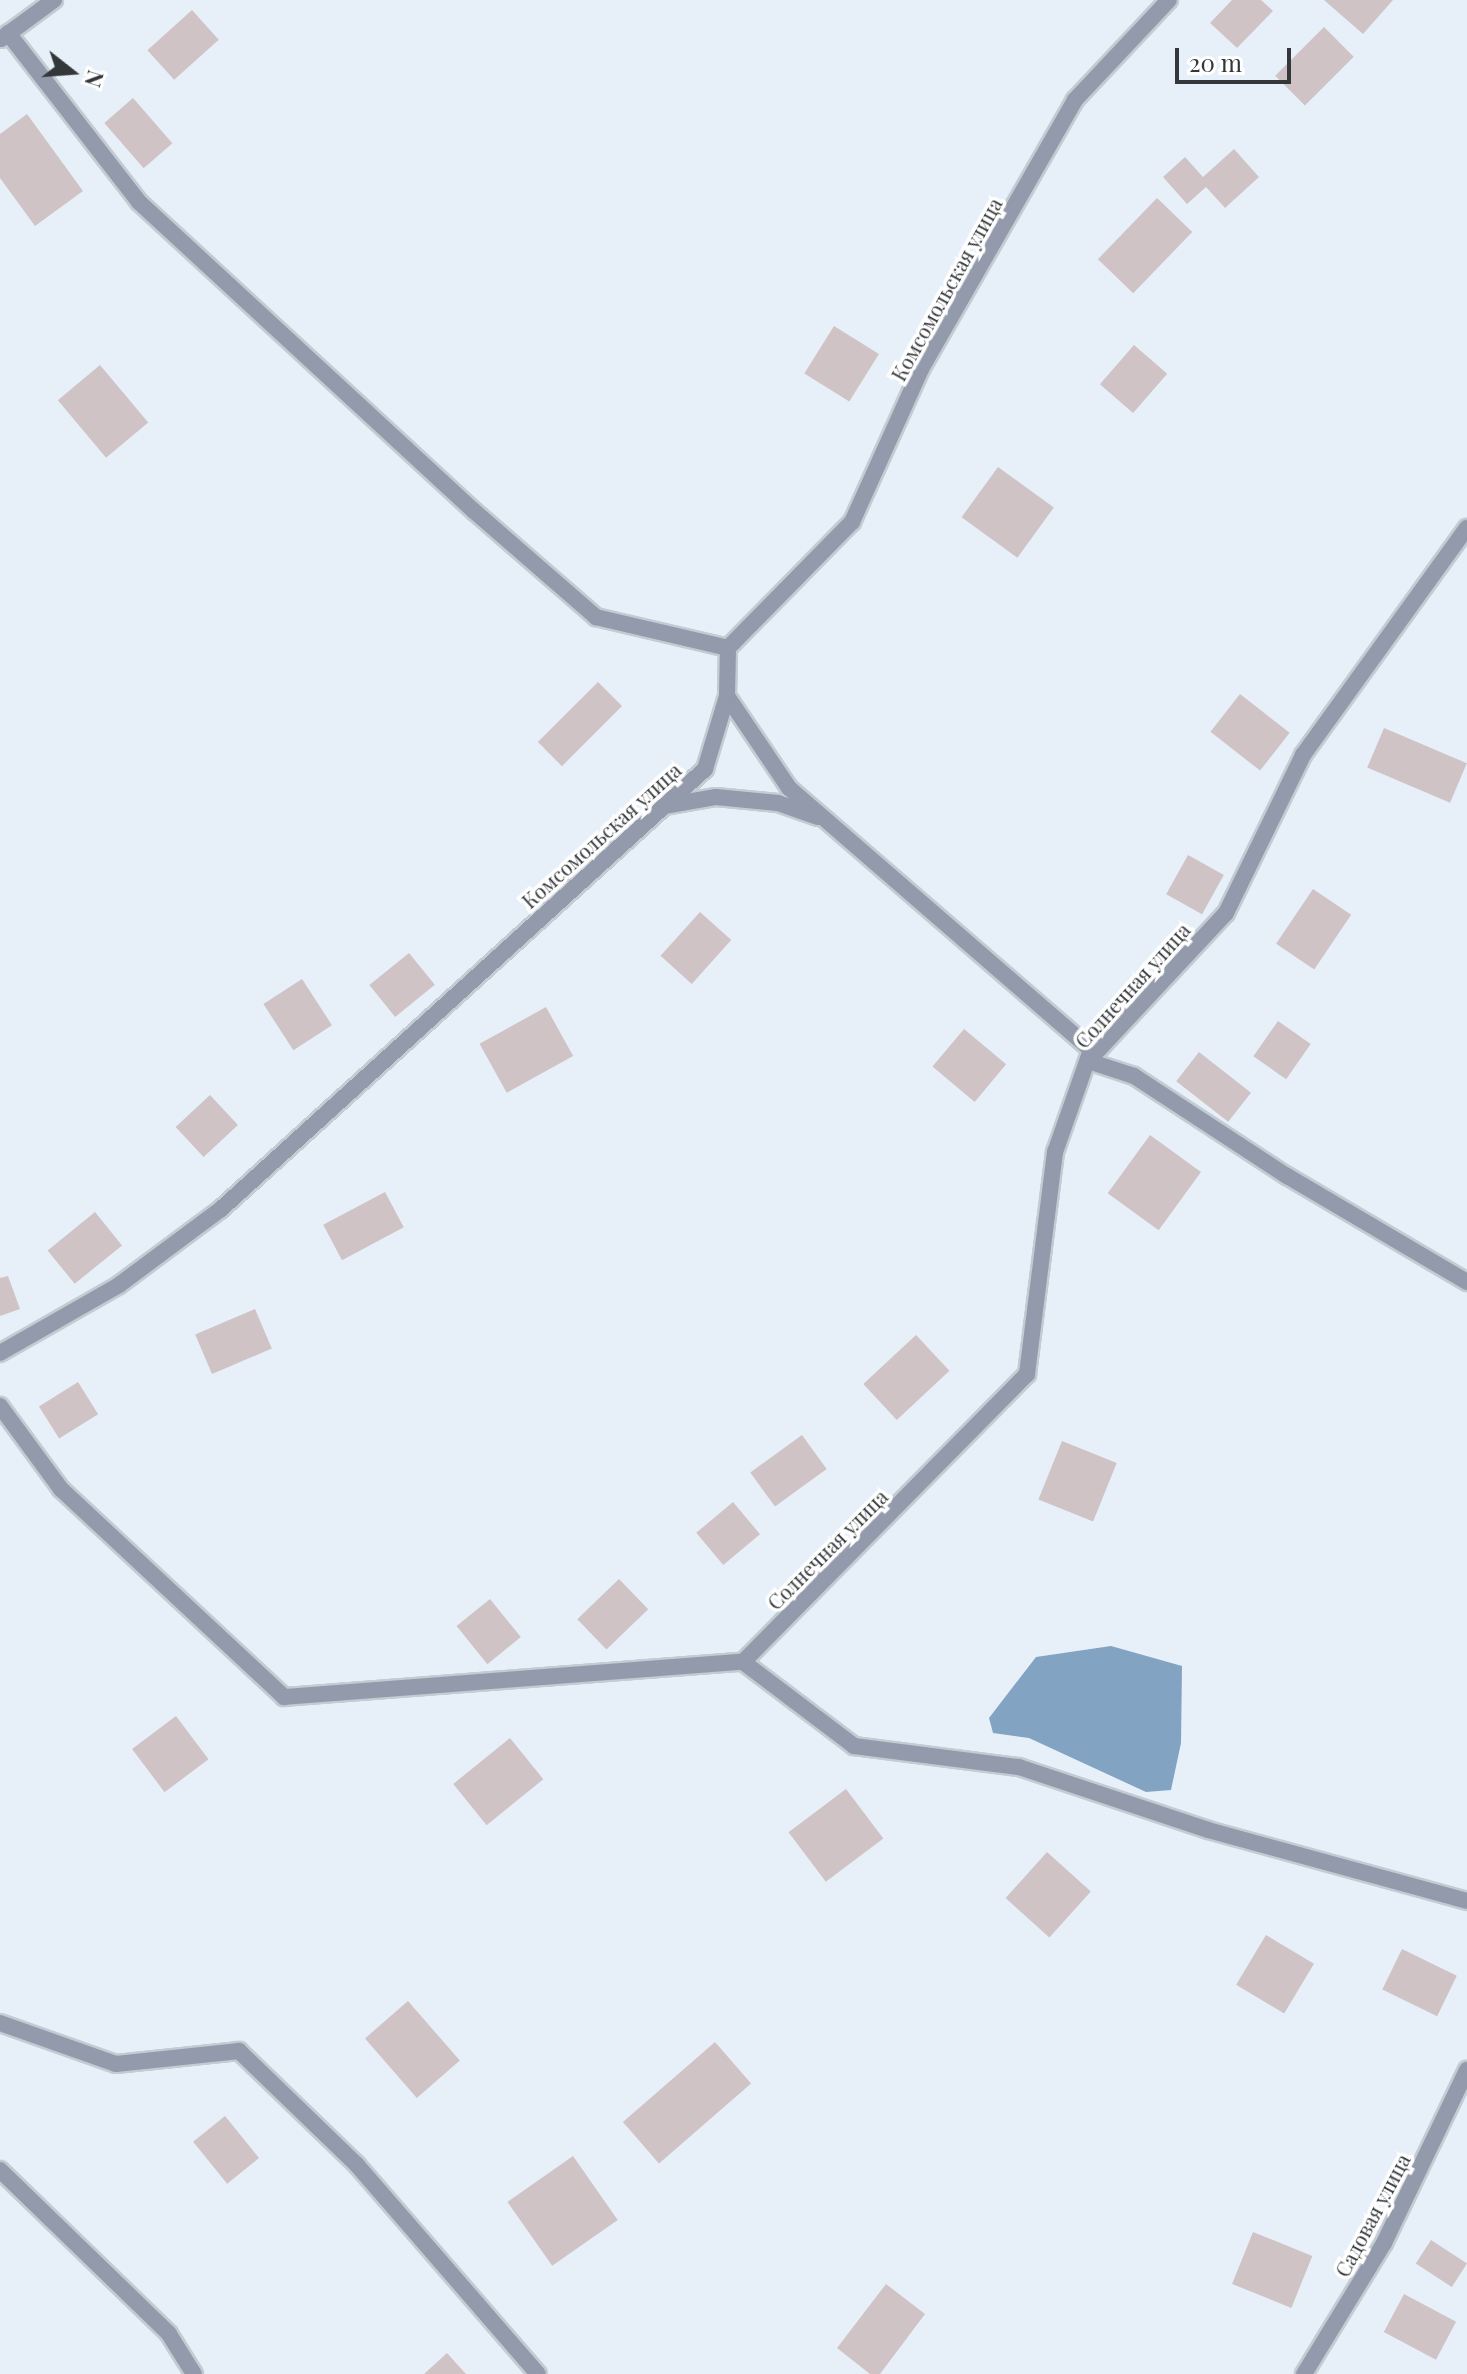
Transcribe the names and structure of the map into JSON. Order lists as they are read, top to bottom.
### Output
{
  "streets": {
    "street": ["Комсомольская улица", "Солнечная улица", "Садовая улица"]
  },
  "scale_bar": "20 m",
  "north": "right"
}
